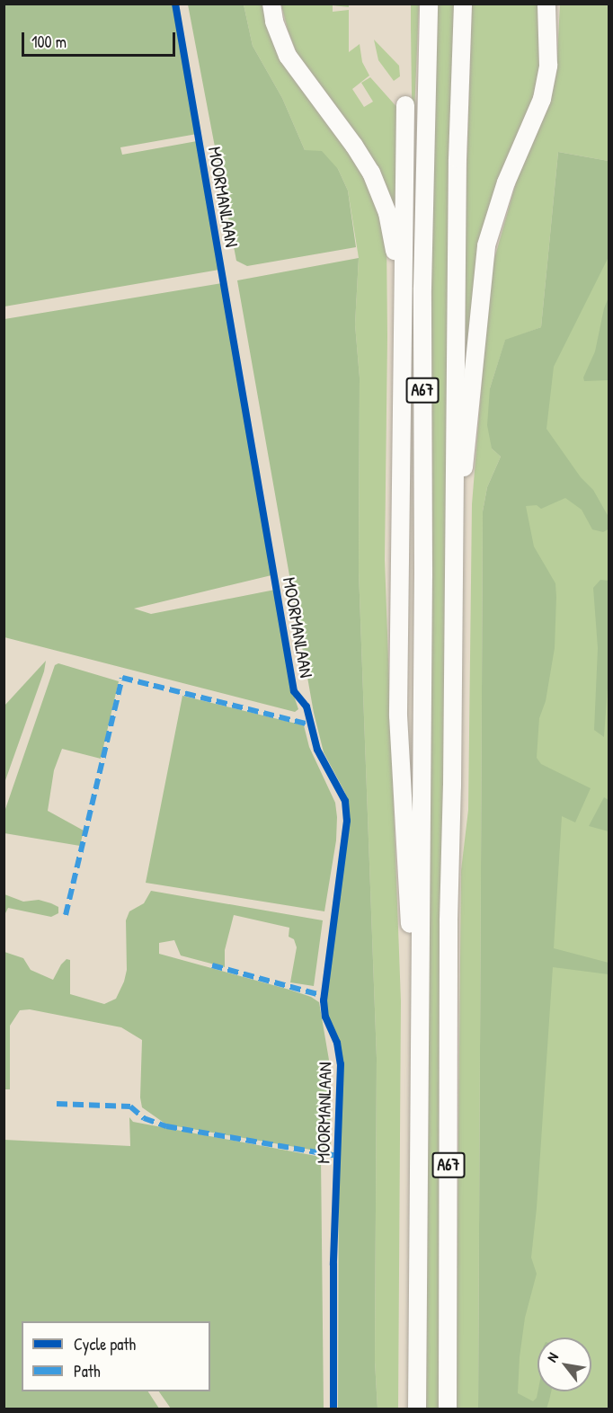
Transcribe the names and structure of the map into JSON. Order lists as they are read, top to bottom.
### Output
{
  "streets": {
    "highway": ["A67"],
    "cycle path": ["MOORMANLAAN"]
  },
  "legend": ["Cycle path", "Path"],
  "scale_bar": "100 m",
  "north": "top left"
}
